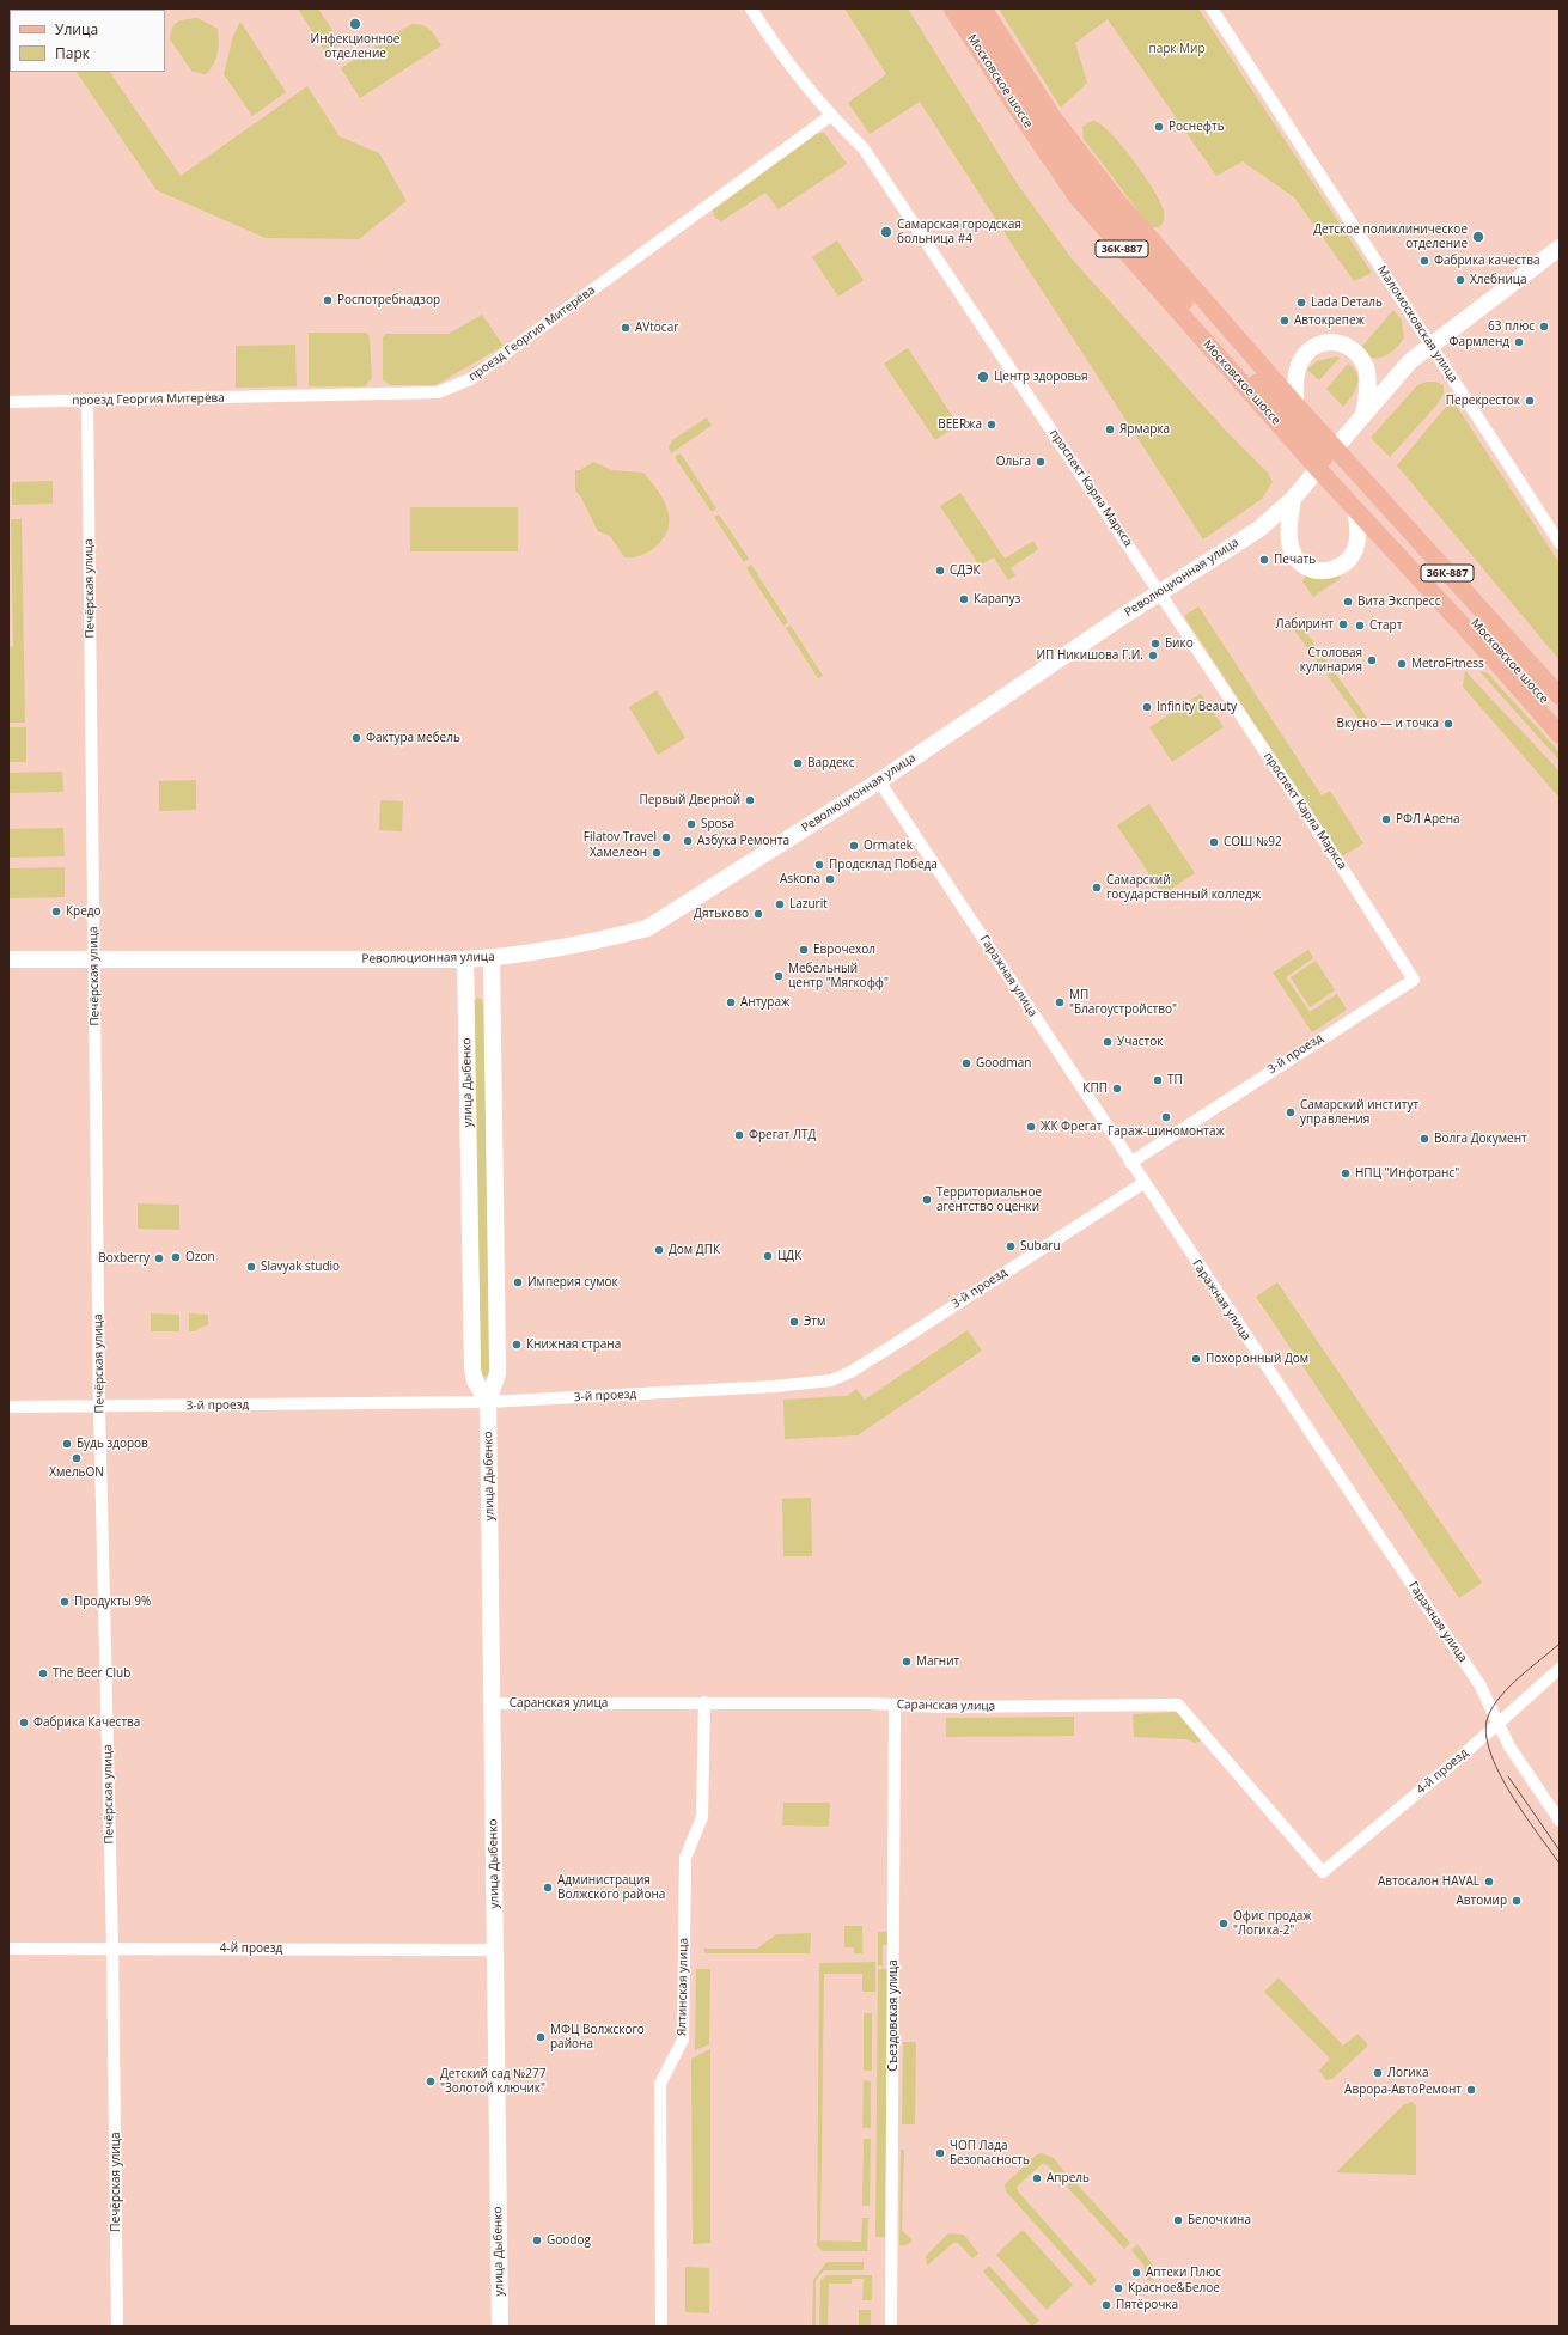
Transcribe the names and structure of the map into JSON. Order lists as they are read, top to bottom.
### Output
{
  "streets": {
    "main road": [
      "Московское шоссе",
      "36К-887",
      "Революционная улица",
      "улица Дыбенко"
    ],
    "street": [
      "Маломосковская улица",
      "проезд Георгия Митерёва",
      "проспект Карла Маркса",
      "Печёрская улица",
      "Гаражная улица",
      "3-й проезд",
      "Саранская улица",
      "4-й проезд",
      "Ялтинская улица",
      "Съездовская улица"
    ]
  },
  "crossings": [
    ["Московское шоссе", "Революционная улица"],
    ["Маломосковская улица", "Революционная улица"],
    ["проезд Георгия Митерёва", "проспект Карла Маркса"],
    ["проезд Георгия Митерёва", "Печёрская улица"],
    ["проспект Карла Маркса", "Революционная улица"],
    ["проспект Карла Маркса", "3-й проезд"],
    ["Революционная улица", "Печёрская улица"],
    ["Революционная улица", "Гаражная улица"],
    ["Революционная улица", "улица Дыбенко"],
    ["Печёрская улица", "3-й проезд"],
    ["Печёрская улица", "4-й проезд"],
    ["Гаражная улица", "3-й проезд"],
    ["Гаражная улица", "4-й проезд"],
    ["3-й проезд", "улица Дыбенко"],
    ["улица Дыбенко", "Саранская улица"],
    ["улица Дыбенко", "4-й проезд"],
    ["Саранская улица", "4-й проезд"],
    ["Саранская улица", "Ялтинская улица"],
    ["Саранская улица", "Съездовская улица"]
  ],
  "parks": ["парк Мир"],
  "places": [
    "Инфекционное отделение",
    "Роснефть",
    "Самарская городская больница #4",
    "Детское поликлиническое отделение",
    "Фабрика качества",
    "Хлебница",
    "Роспотребнадзор",
    "Lada Dеталь",
    "Автокрепеж",
    "63 плюс",
    "AVtocar",
    "Фармленд",
    "Центр здоровья",
    "Перекресток",
    "BEERжа",
    "Ярмарка",
    "Ольга",
    "Печать",
    "СДЭК",
    "Карапуз",
    "Вита Экспресс",
    "Лабиринт",
    "Старт",
    "Бико",
    "ИП Никишова Г.И.",
    "Столовая кулинария",
    "MetroFitness",
    "Infinity Beauty",
    "Вкусно — и точка",
    "Фактура мебель",
    "Вардекс",
    "Первый Дверной",
    "РФЛ Арена",
    "Sposa",
    "Filatov Travel",
    "Азбука Ремонта",
    "СОШ №92",
    "Ormatek",
    "Хамелеон",
    "Продсклад Победа",
    "Askona",
    "Самарский государственный колледж",
    "Lazurit",
    "Кредо",
    "Дятьково",
    "Еврочехол",
    "Мебельный центр \"Мягкофф\"",
    "Антураж",
    "МП \"Благоустройство\"",
    "Участок",
    "Goodman",
    "ТП",
    "КПП",
    "Самарский институт управления",
    "Гараж-шиномонтаж",
    "ЖК Фрегат",
    "Фрегат ЛТД",
    "Волга Документ",
    "НПЦ \"Инфотранс\"",
    "Территориальное агентство оценки",
    "Subaru",
    "Дом ДПК",
    "ЦДК",
    "Ozon",
    "Boxberry",
    "Slavyak studio",
    "Империя сумок",
    "Этм",
    "Книжная страна",
    "Похоронный Дом",
    "Будь здоров",
    "ХмельON",
    "Продукты 9%",
    "Магнит",
    "The Beer Club",
    "Фабрика Качества",
    "Автосалон HAVAL",
    "Администрация Волжского района",
    "Автомир",
    "Офис продаж \"Логика-2\"",
    "МФЦ Волжского района",
    "Логика",
    "Детский сад №277 \"Золотой ключик\"",
    "Аврора-АвтоРемонт",
    "ЧОП Лада Безопасность",
    "Апрель",
    "Белочкина",
    "Goodog",
    "Аптеки Плюс",
    "Красное&Белое",
    "Пятёрочка"
  ],
  "legend": ["Улица", "Парк"]
}
